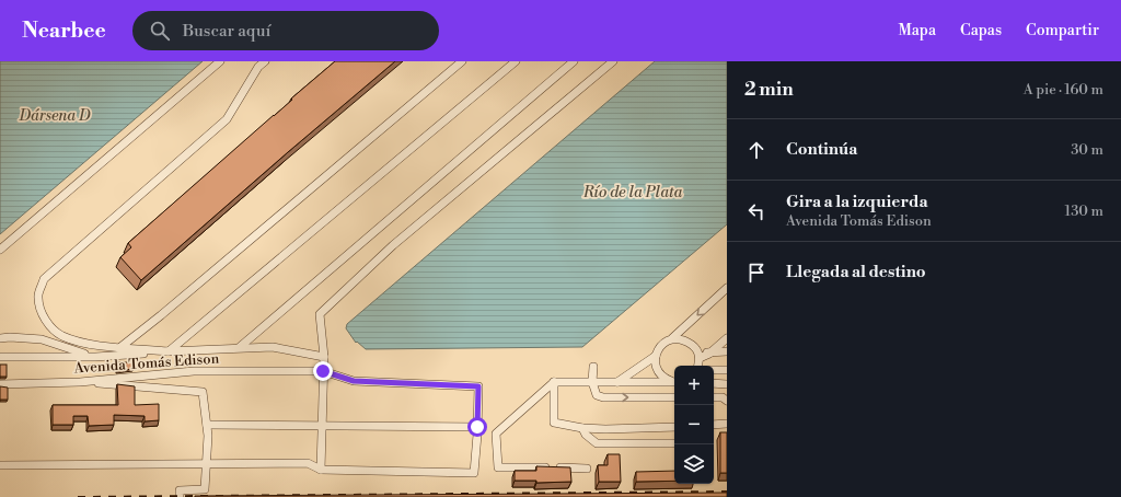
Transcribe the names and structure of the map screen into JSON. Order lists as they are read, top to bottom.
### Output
{
  "streets": {
    "lane": ["Avenida Tomás Edison"]
  },
  "water": ["Dársena D", "Río de la Plata"],
  "page": {
    "header": "Nearbee",
    "search": "Buscar aquí",
    "nav": ["Mapa", "Capas", "Compartir"],
    "heading": ["2 min", "A pie · 160 m"],
    "list": [
      ["Continúa", "30 m"],
      ["Gira a la izquierda", "Avenida Tomás Edison", "130 m"],
      "Llegada al destino"
    ],
    "map_buttons": ["+", "−"]
  }
}
